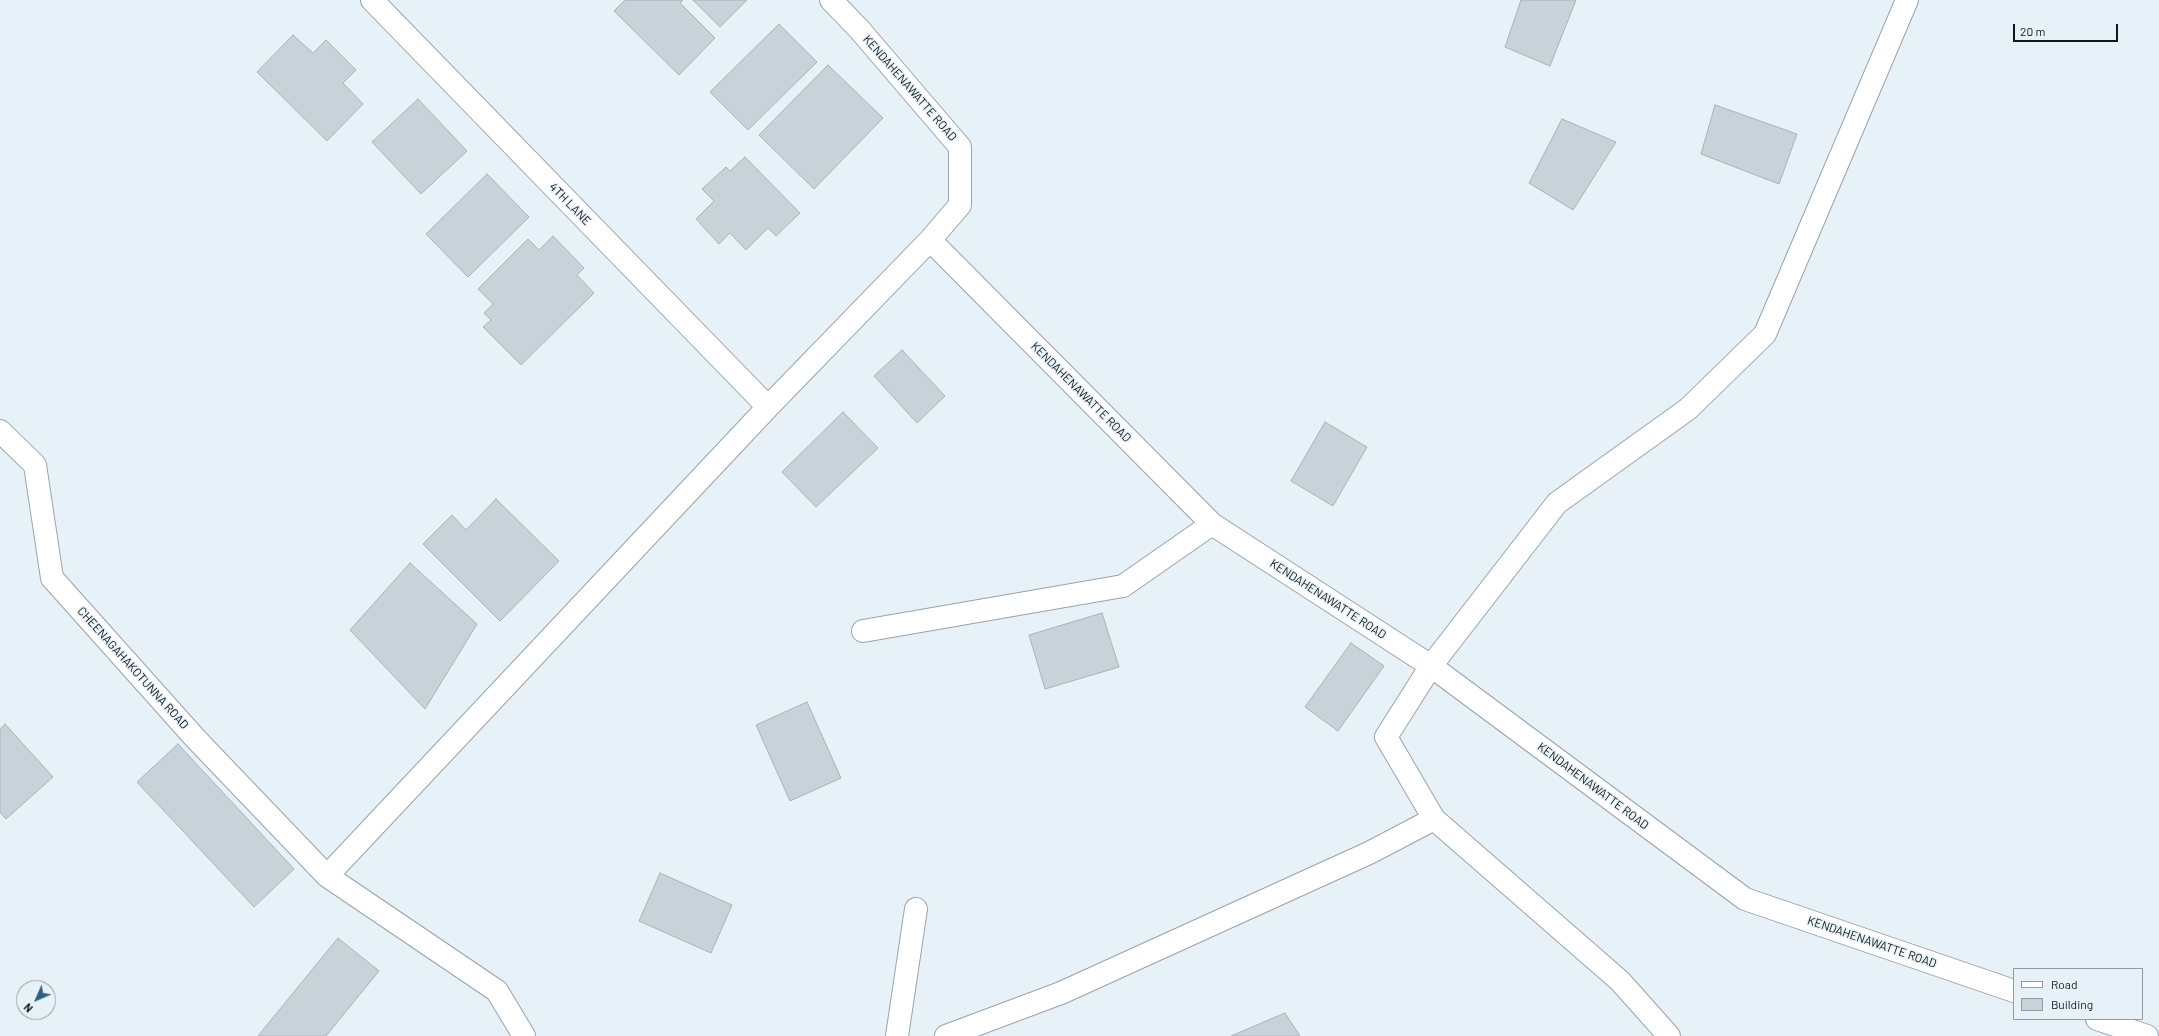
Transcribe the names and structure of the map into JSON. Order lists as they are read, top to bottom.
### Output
{
  "streets": {
    "street": ["KENDAHENAWATTE ROAD", "4TH LANE", "CHEENAGAHAKOTUNNA ROAD"]
  },
  "legend": ["Road", "Building"],
  "scale_bar": "20 m",
  "north": "bottom left"
}
